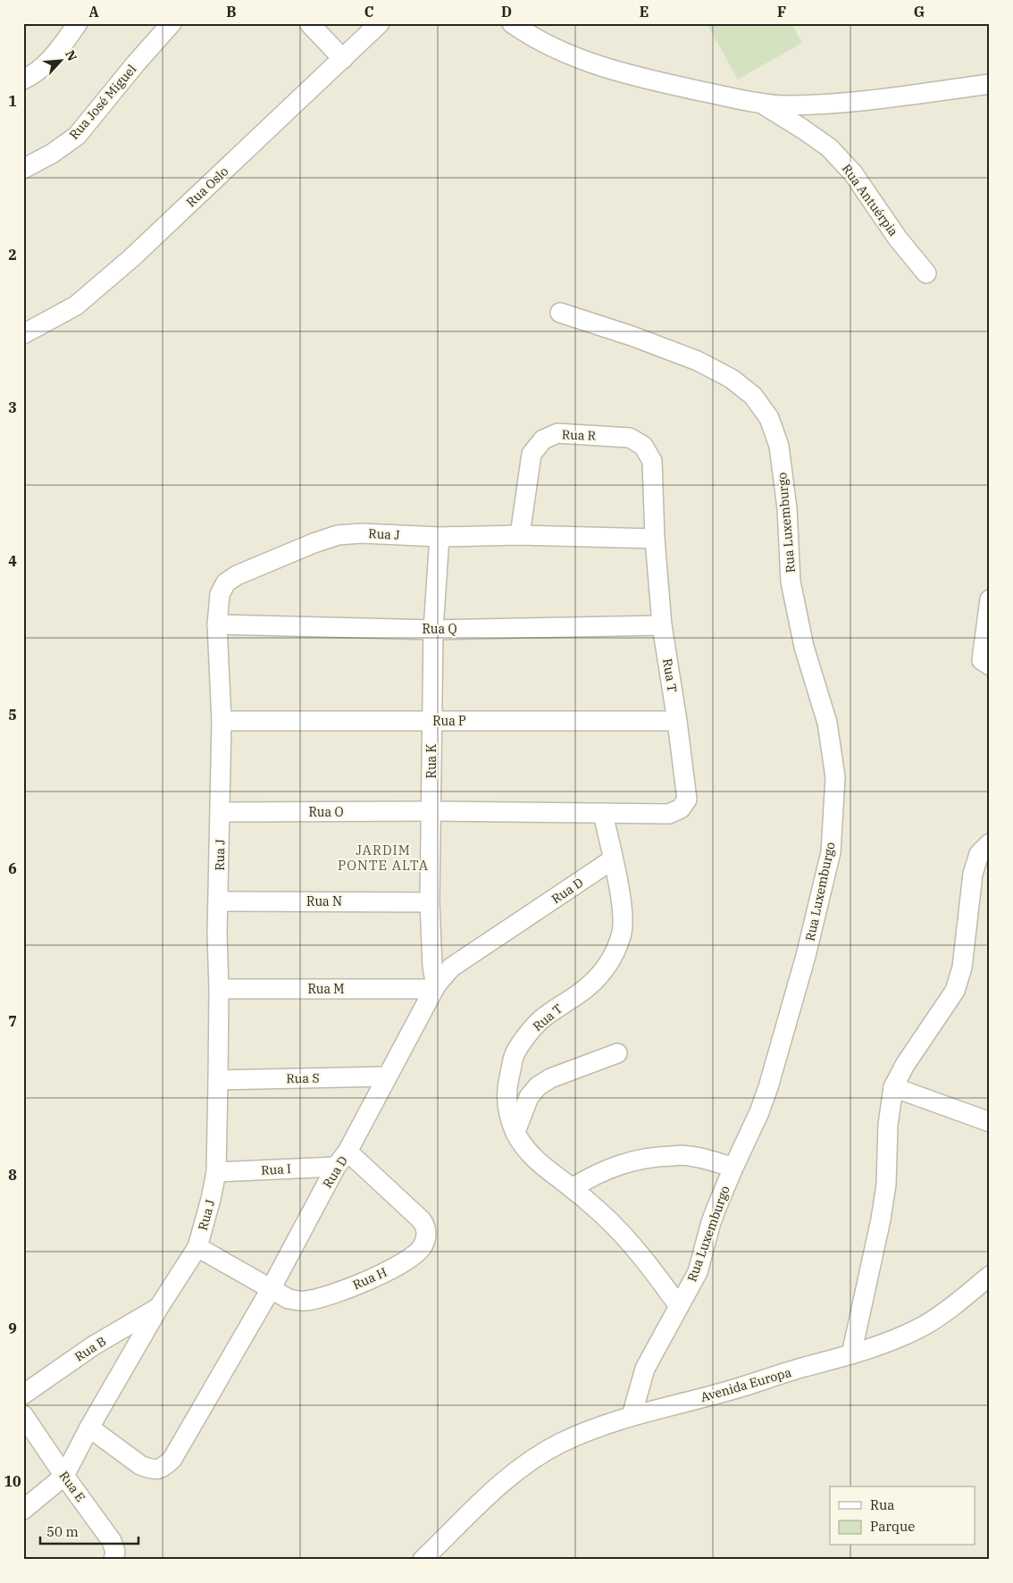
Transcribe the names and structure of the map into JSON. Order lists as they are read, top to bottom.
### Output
{
  "streets": {
    "street": [
      "Rua José Miguel",
      "Rua Oslo",
      "Rua Antuérpia",
      "Rua R",
      "Rua Luxemburgo",
      "Rua J",
      "Rua Q",
      "Rua T",
      "Rua P",
      "Rua K",
      "Rua O",
      "Rua D",
      "Rua N",
      "Rua M",
      "Rua S",
      "Rua I",
      "Rua H",
      "Rua B",
      "Avenida Europa",
      "Rua E"
    ]
  },
  "crossings": [
    ["Rua R", "Rua J"],
    ["Rua R", "Rua T"],
    ["Rua Luxemburgo", "Rua T"],
    ["Rua Luxemburgo", "Avenida Europa"],
    ["Rua J", "Rua Q"],
    ["Rua J", "Rua T"],
    ["Rua J", "Rua P"],
    ["Rua J", "Rua K"],
    ["Rua J", "Rua O"],
    ["Rua J", "Rua D"],
    ["Rua J", "Rua N"],
    ["Rua J", "Rua M"],
    ["Rua J", "Rua S"],
    ["Rua J", "Rua I"],
    ["Rua J", "Rua H"],
    ["Rua J", "Rua B"],
    ["Rua J", "Rua E"],
    ["Rua Q", "Rua T"],
    ["Rua Q", "Rua K"],
    ["Rua T", "Rua P"],
    ["Rua T", "Rua K"],
    ["Rua T", "Rua O"],
    ["Rua T", "Rua D"],
    ["Rua P", "Rua K"],
    ["Rua K", "Rua O"],
    ["Rua K", "Rua D"],
    ["Rua K", "Rua N"],
    ["Rua K", "Rua M"],
    ["Rua D", "Rua M"],
    ["Rua D", "Rua S"],
    ["Rua D", "Rua I"],
    ["Rua D", "Rua H"]
  ],
  "districts": ["JARDIM PONTE ALTA"],
  "legend": ["Rua", "Parque"],
  "scale_bar": "50 m",
  "north": "top right",
  "grid": {
    "columns": [
      "A",
      "B",
      "C",
      "D",
      "E",
      "F",
      "G"
    ],
    "rows": [
      "1",
      "2",
      "3",
      "4",
      "5",
      "6",
      "7",
      "8",
      "9",
      "10"
    ]
  }
}
